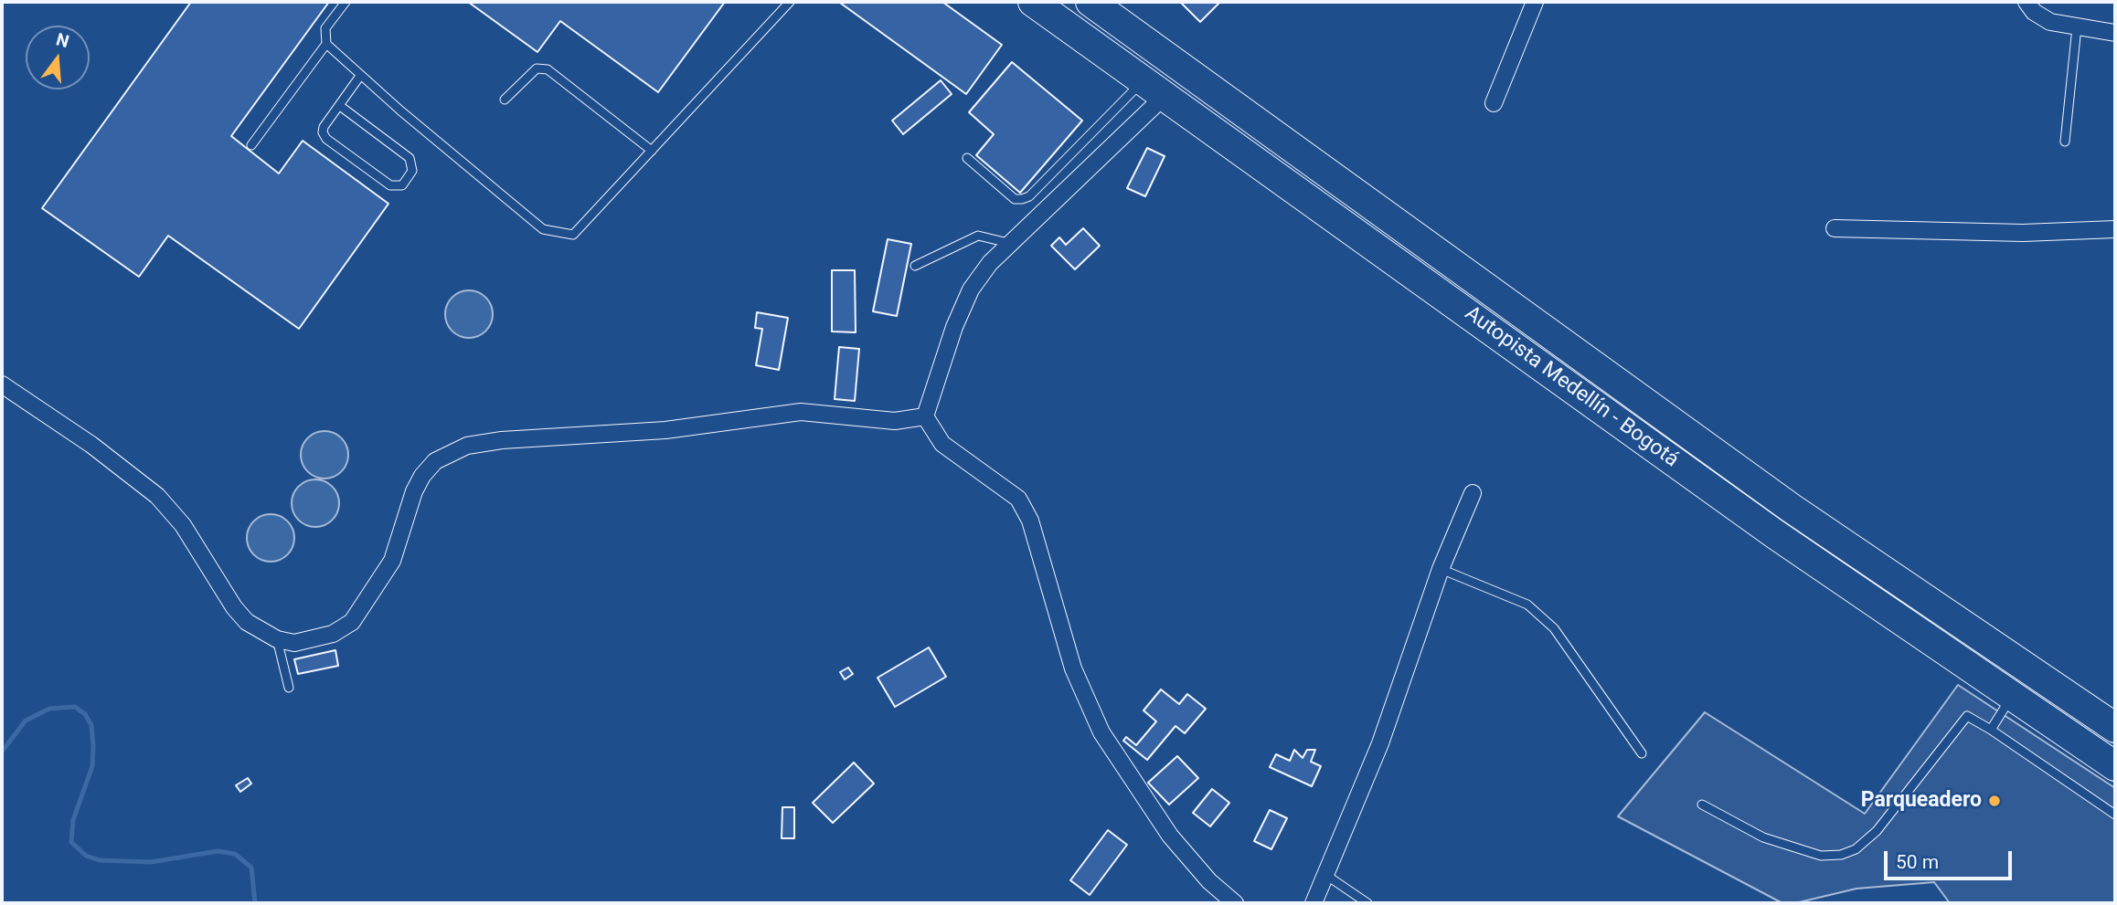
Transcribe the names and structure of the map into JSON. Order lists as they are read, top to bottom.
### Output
{
  "streets": {
    "highway": ["Autopista Medellín - Bogotá"]
  },
  "places": ["Parqueadero"],
  "scale_bar": "50 m",
  "north": "top"
}
